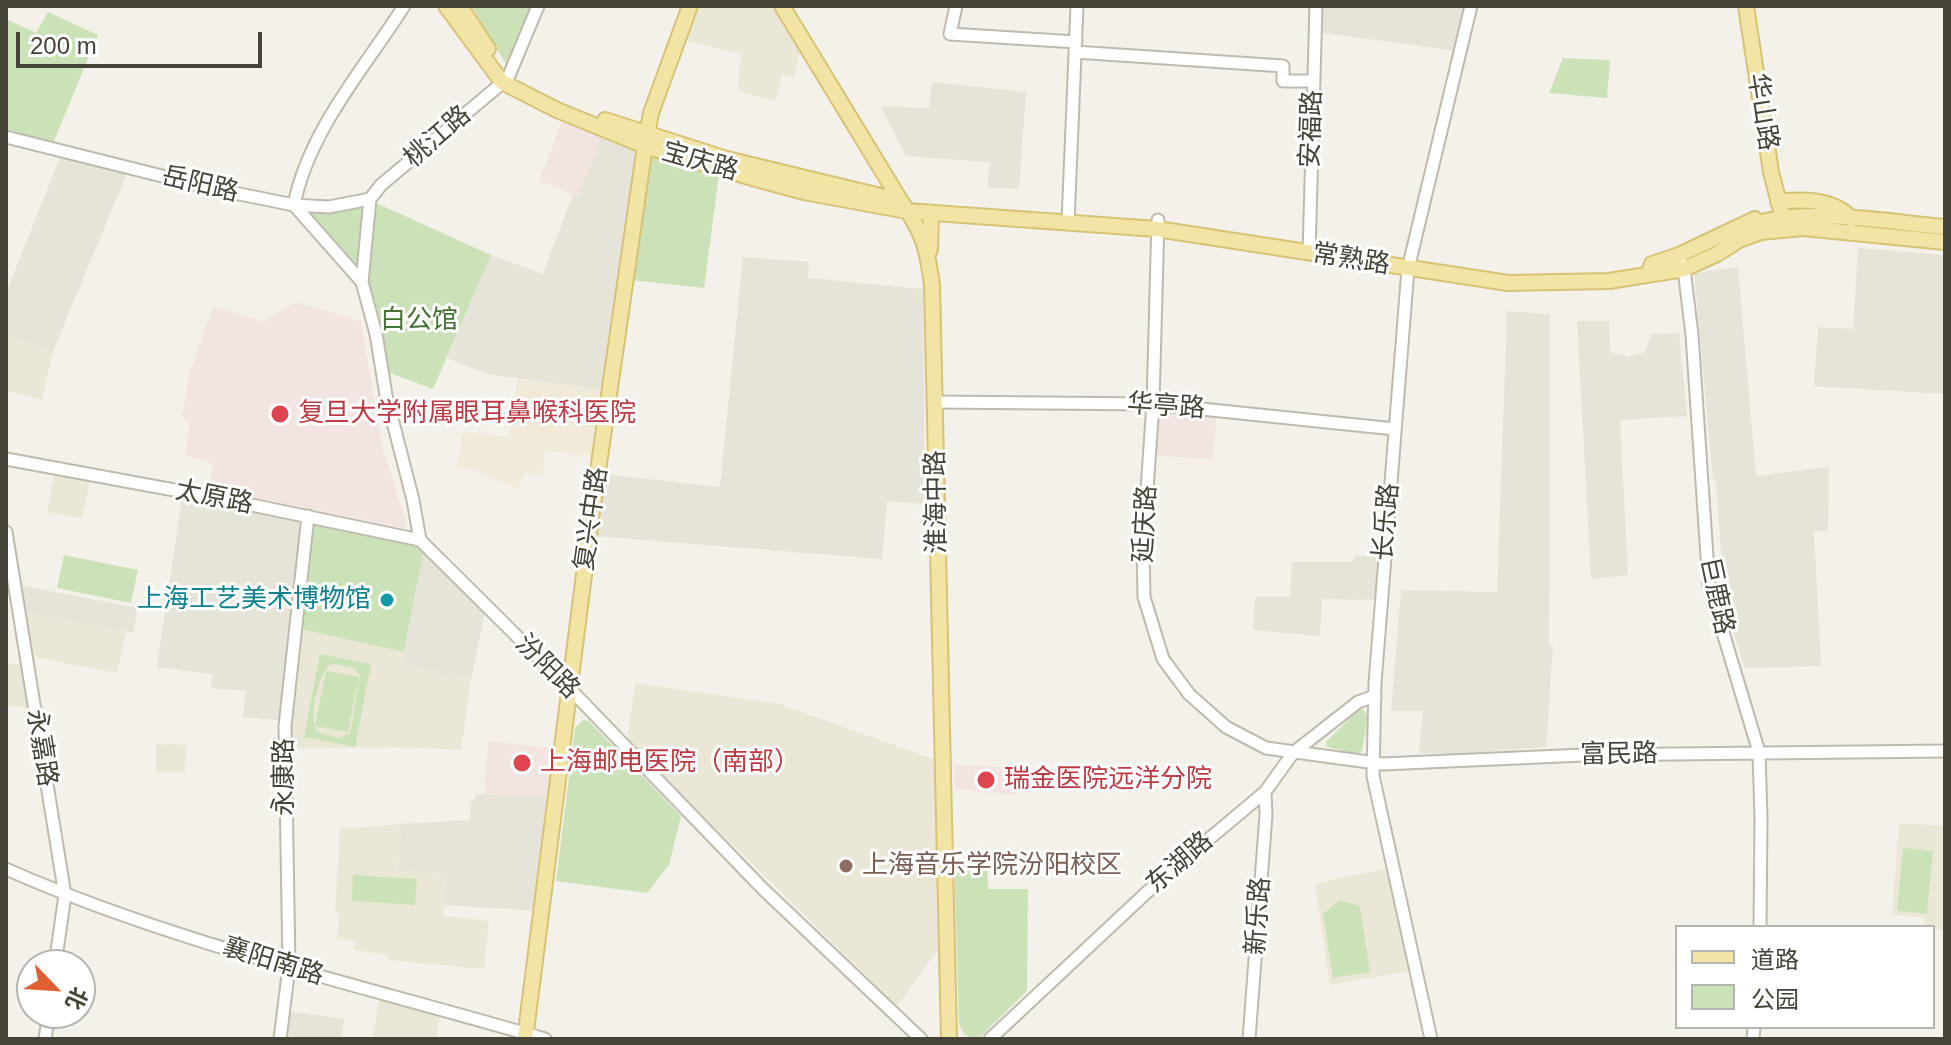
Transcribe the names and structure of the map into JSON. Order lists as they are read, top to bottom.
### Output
{
  "streets": {
    "main road": [
      "华山路",
      "宝庆路",
      "常熟路",
      "淮海中路",
      "复兴中路"
    ],
    "street": [
      "安福路",
      "桃江路",
      "岳阳路",
      "华亭路",
      "太原路",
      "长乐路",
      "延庆路",
      "巨鹿路",
      "汾阳路",
      "永嘉路",
      "富民路",
      "永康路",
      "东湖路",
      "新乐路",
      "襄阳南路"
    ]
  },
  "crossings": [
    ["华山路", "常熟路"],
    ["安福路", "常熟路"],
    ["桃江路", "宝庆路"],
    ["宝庆路", "常熟路"],
    ["宝庆路", "淮海中路"],
    ["宝庆路", "复兴中路"],
    ["常熟路", "淮海中路"],
    ["常熟路", "长乐路"],
    ["常熟路", "延庆路"],
    ["常熟路", "巨鹿路"],
    ["华亭路", "淮海中路"],
    ["华亭路", "长乐路"],
    ["华亭路", "延庆路"],
    ["太原路", "汾阳路"],
    ["太原路", "永康路"],
    ["复兴中路", "汾阳路"],
    ["复兴中路", "襄阳南路"],
    ["长乐路", "富民路"],
    ["长乐路", "东湖路"],
    ["延庆路", "富民路"],
    ["延庆路", "东湖路"],
    ["巨鹿路", "富民路"],
    ["永嘉路", "襄阳南路"],
    ["富民路", "东湖路"],
    ["永康路", "襄阳南路"],
    ["东湖路", "新乐路"]
  ],
  "parks": ["白公馆"],
  "places": [
    "复旦大学附属眼耳鼻喉科医院",
    "上海工艺美术博物馆",
    "上海邮电医院（南部）",
    "瑞金医院远洋分院",
    "上海音乐学院汾阳校区"
  ],
  "legend": ["道路", "公园"],
  "scale_bar": "200 m",
  "north": "bottom right"
}
